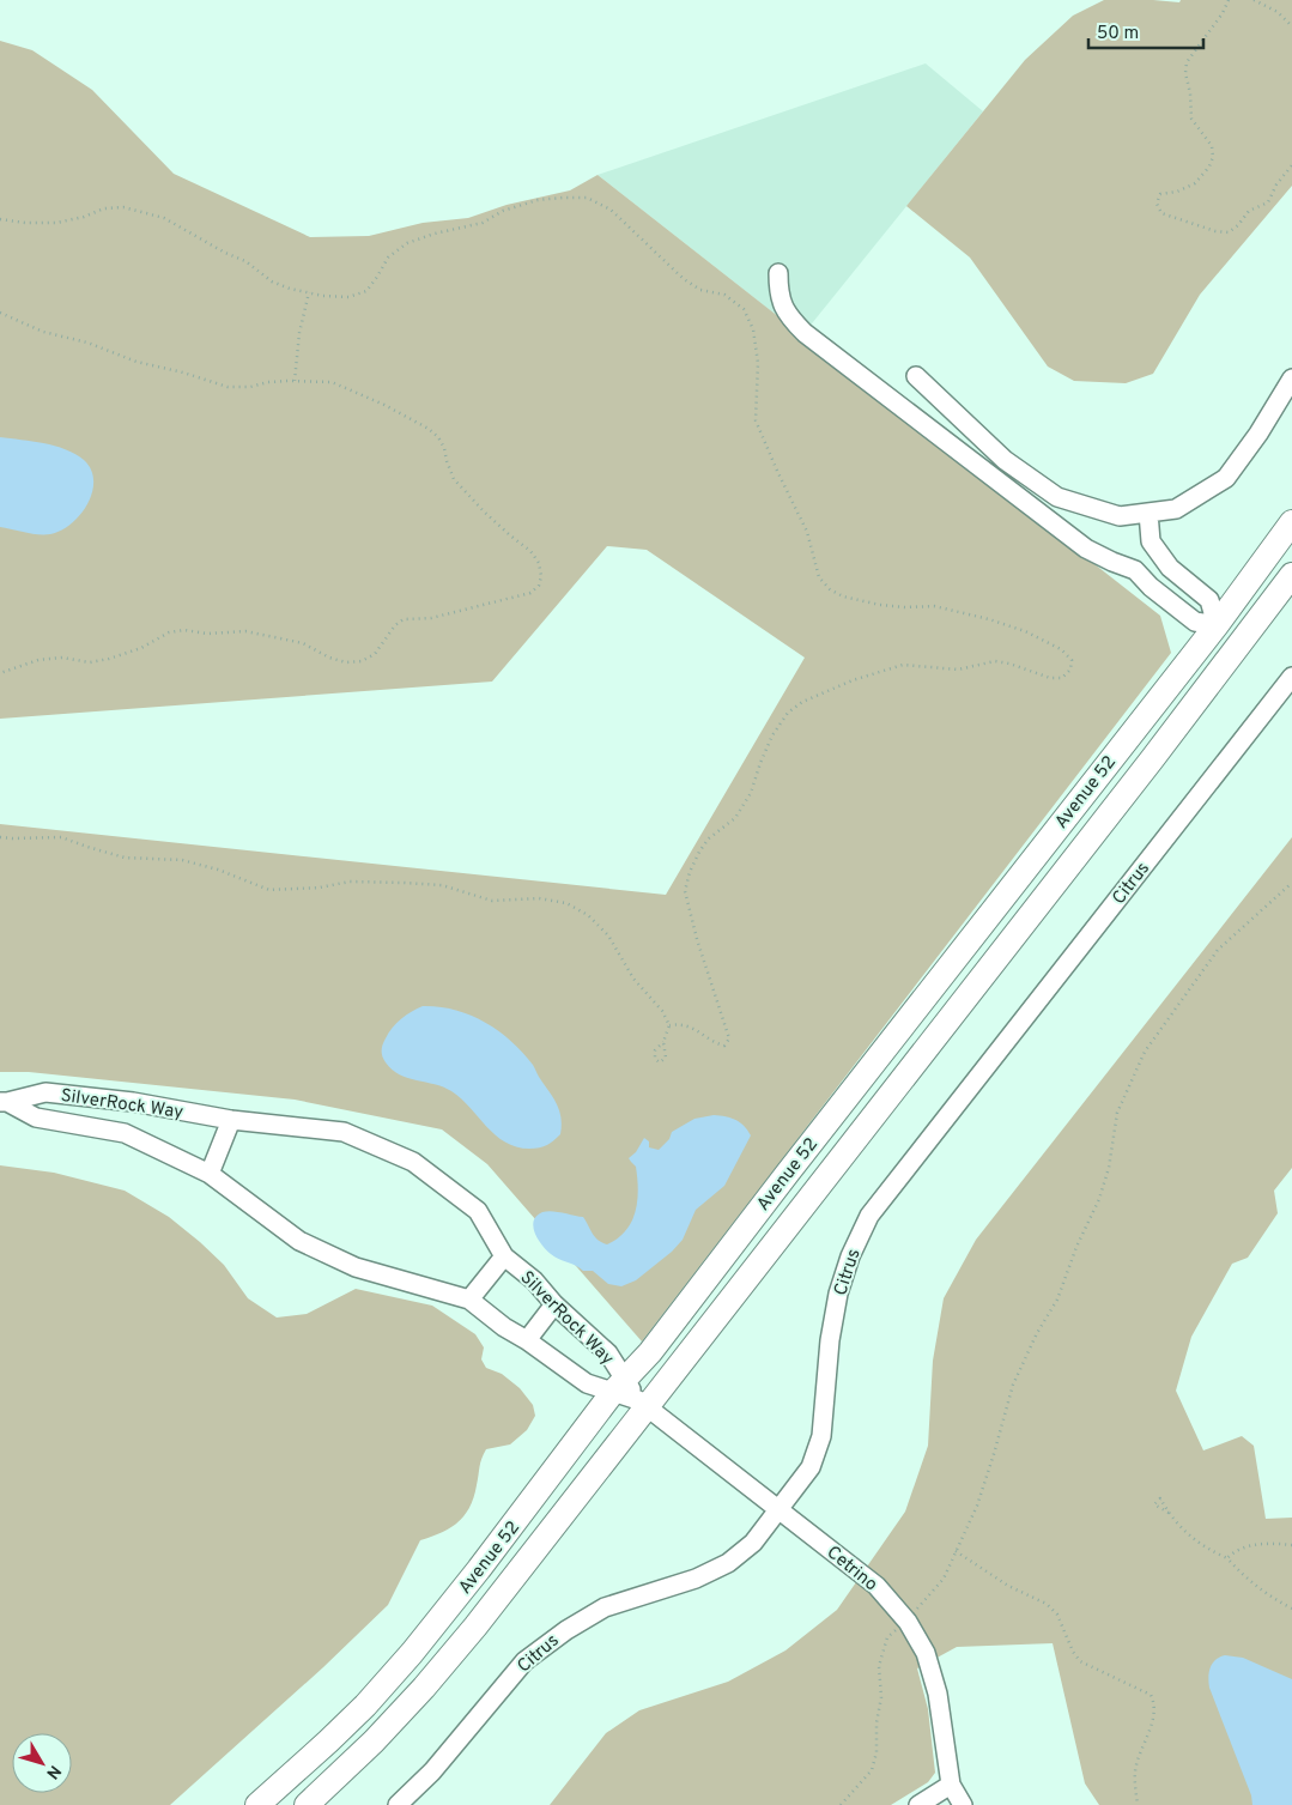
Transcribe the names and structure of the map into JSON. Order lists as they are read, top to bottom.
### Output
{
  "streets": {
    "main road": ["Avenue 52"],
    "street": ["Citrus", "SilverRock Way", "Cetrino"]
  },
  "crossings": [
    ["Avenue 52", "SilverRock Way"],
    ["Avenue 52", "Cetrino"],
    ["Citrus", "Cetrino"],
    ["SilverRock Way", "Cetrino"]
  ],
  "scale_bar": "50 m",
  "north": "bottom right"
}
